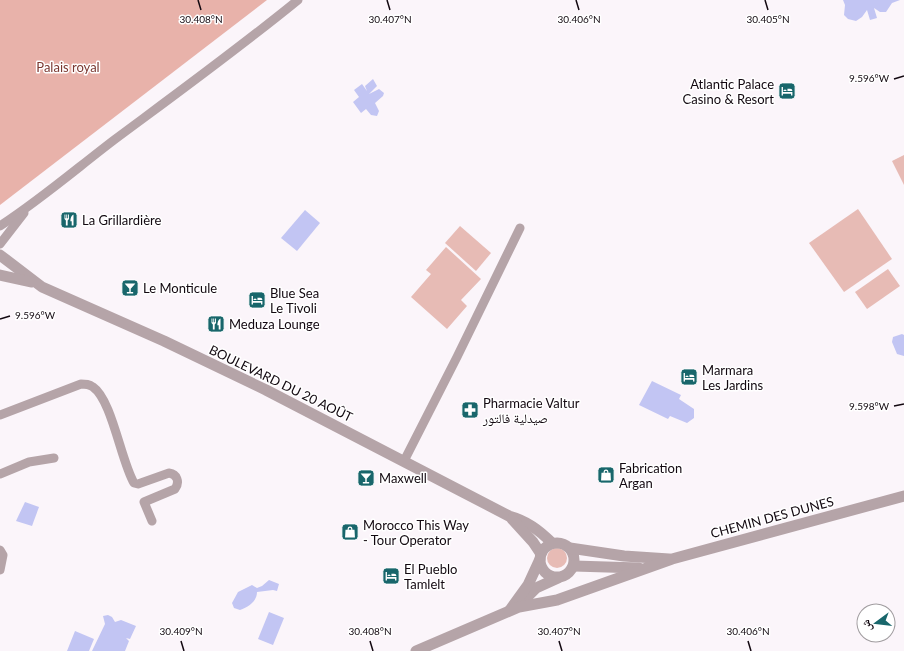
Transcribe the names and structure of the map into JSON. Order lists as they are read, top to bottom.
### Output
{
  "streets": {
    "street": ["BOULEVARD DU 20 AOÛT", "CHEMIN DES DUNES"]
  },
  "crossings": [
    ["BOULEVARD DU 20 AOÛT", "CHEMIN DES DUNES"]
  ],
  "parks": ["Palais royal"],
  "places": {
    "hotel": [
      "Atlantic Palace Casino & Resort",
      "Blue Sea Le Tivoli",
      "Marmara Les Jardins",
      "El Pueblo Tamlelt"
    ],
    "restaurant": ["La Grillardière", "Meduza Lounge"],
    "bar": ["Le Monticule", "Maxwell"],
    "pharmacy": ["Pharmacie Valtur صيدلية فالتور"],
    "shop": ["Fabrication Argan", "Morocco This Way - Tour Operator"]
  },
  "north": "left",
  "coordinates": [
    "30.406°N",
    "30.405°N",
    "30.408°N",
    "30.407°N",
    "9.596°W",
    "9.598°W",
    "30.409°N"
  ]
}
